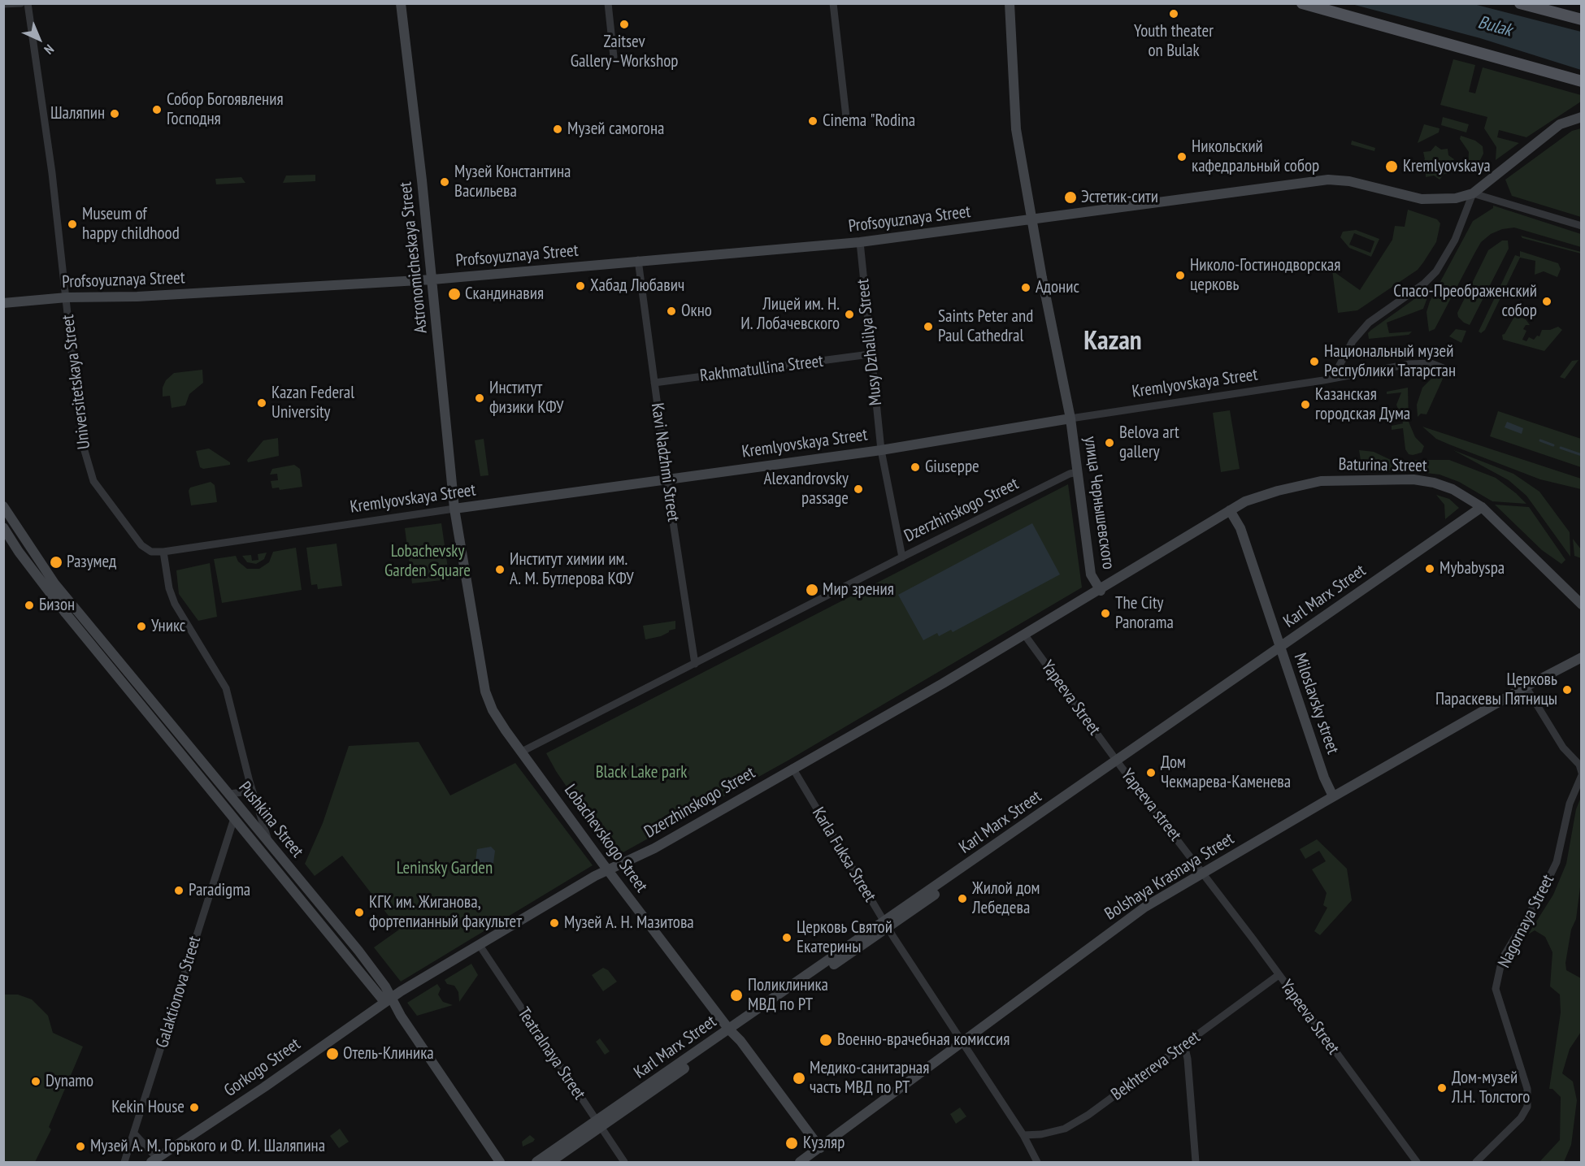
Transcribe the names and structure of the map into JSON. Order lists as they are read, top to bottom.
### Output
{
  "streets": {
    "main road": [
      "Profsoyuznaya Street",
      "Astronomicheskaya Street",
      "Kremlyovskaya Street",
      "Baturina Street",
      "улица Чернышевского",
      "Dzerzhinskogo Street",
      "Karl Marx Street",
      "Miloslavsky street",
      "Pushkina Street",
      "Lobachevskogo Street",
      "Bolshaya Krasnaya Street",
      "Gorkogo Street"
    ],
    "street": [
      "Musy Dzhalilya Street",
      "Rakhmatullina Street",
      "Universitetskaya Street",
      "Kavi Nadzhmi Street",
      "Yapeeva Street",
      "Yapeeva street",
      "Karla Fuksa Street",
      "Nagornaya Street",
      "Galaktionova Street",
      "Teatralnaya Street",
      "Bekhtereva Street"
    ]
  },
  "crossings": [
    ["Profsoyuznaya Street", "Astronomicheskaya Street"],
    ["Profsoyuznaya Street", "Musy Dzhalilya Street"],
    ["Profsoyuznaya Street", "Universitetskaya Street"],
    ["Profsoyuznaya Street", "Kavi Nadzhmi Street"],
    ["Profsoyuznaya Street", "улица Чернышевского"],
    ["Astronomicheskaya Street", "Kremlyovskaya Street"],
    ["Astronomicheskaya Street", "Lobachevskogo Street"],
    ["Musy Dzhalilya Street", "Rakhmatullina Street"],
    ["Musy Dzhalilya Street", "Kremlyovskaya Street"],
    ["Musy Dzhalilya Street", "Dzerzhinskogo Street"],
    ["Rakhmatullina Street", "Kavi Nadzhmi Street"],
    ["Universitetskaya Street", "Kremlyovskaya Street"],
    ["Kremlyovskaya Street", "Kavi Nadzhmi Street"],
    ["Kremlyovskaya Street", "улица Чернышевского"],
    ["Kremlyovskaya Street", "Lobachevskogo Street"],
    ["Kavi Nadzhmi Street", "Dzerzhinskogo Street"],
    ["Baturina Street", "Karl Marx Street"],
    ["Baturina Street", "Miloslavsky street"],
    ["улица Чернышевского", "Dzerzhinskogo Street"],
    ["Dzerzhinskogo Street", "Yapeeva Street"],
    ["Dzerzhinskogo Street", "Pushkina Street"],
    ["Dzerzhinskogo Street", "Lobachevskogo Street"],
    ["Dzerzhinskogo Street", "Karla Fuksa Street"],
    ["Dzerzhinskogo Street", "Teatralnaya Street"],
    ["Dzerzhinskogo Street", "Gorkogo Street"],
    ["Karl Marx Street", "Yapeeva Street"],
    ["Karl Marx Street", "Miloslavsky street"],
    ["Karl Marx Street", "Yapeeva street"],
    ["Karl Marx Street", "Lobachevskogo Street"],
    ["Karl Marx Street", "Karla Fuksa Street"],
    ["Karl Marx Street", "Teatralnaya Street"],
    ["Yapeeva Street", "Yapeeva street"],
    ["Yapeeva Street", "Bolshaya Krasnaya Street"],
    ["Yapeeva Street", "Bekhtereva Street"],
    ["Miloslavsky street", "Bolshaya Krasnaya Street"],
    ["Yapeeva street", "Bolshaya Krasnaya Street"],
    ["Pushkina Street", "Galaktionova Street"],
    ["Pushkina Street", "Gorkogo Street"],
    ["Lobachevskogo Street", "Bolshaya Krasnaya Street"],
    ["Karla Fuksa Street", "Bolshaya Krasnaya Street"],
    ["Karla Fuksa Street", "Bekhtereva Street"],
    ["Bolshaya Krasnaya Street", "Nagornaya Street"]
  ],
  "districts": ["Kazan"],
  "water": ["Bulak"],
  "parks": ["Lobachevsky Garden Square", "Black Lake park", "Leninsky Garden"],
  "places": [
    "Youth theater on Bulak",
    "Zaitsev Gallery–Workshop",
    "Собор Богоявления Господня",
    "Шаляпин",
    "Cinema \"Rodina",
    "Музей самогона",
    "Никольский кафедральный собор",
    "Kremlyovskaya",
    "Музей Константина Васильева",
    "Эстетик-сити",
    "Museum of happy childhood",
    "Николо-Гостинодворская церковь",
    "Хабад Любавич",
    "Адонис",
    "Скандинавия",
    "Спасо-Преображенский собор",
    "Окно",
    "Лицей им. Н. И. Лобачевского",
    "Saints Peter and Paul Cathedral",
    "Национальный музей Республики Татарстан",
    "Институт физики КФУ",
    "Kazan Federal University",
    "Казанская городская Дума",
    "Belova art gallery",
    "Giuseppe",
    "Alexandrovsky passage",
    "Разумед",
    "Mybabyspa",
    "Институт химии им. А. М. Бутлерова КФУ",
    "Мир зрения",
    "Бизон",
    "The City Panorama",
    "Уникс",
    "Церковь Параскевы Пятницы",
    "Дом Чекмарева-Каменева",
    "Paradigma",
    "Жилой дом Лебедева",
    "КГК им. Жиганова, фортепианный факультет",
    "Музей А. Н. Мазитова",
    "Церковь Святой Екатерины",
    "Поликлиника МВД по РТ",
    "Военно-врачебная комиссия",
    "Отель-Клиника",
    "Медико-санитарная часть МВД по РТ",
    "Dynamo",
    "Дом-музей Л.Н. Толстого",
    "Kekin House",
    "Кузляр",
    "Музей А. М. Горького и Ф. И. Шаляпина"
  ],
  "north": "bottom right"
}
